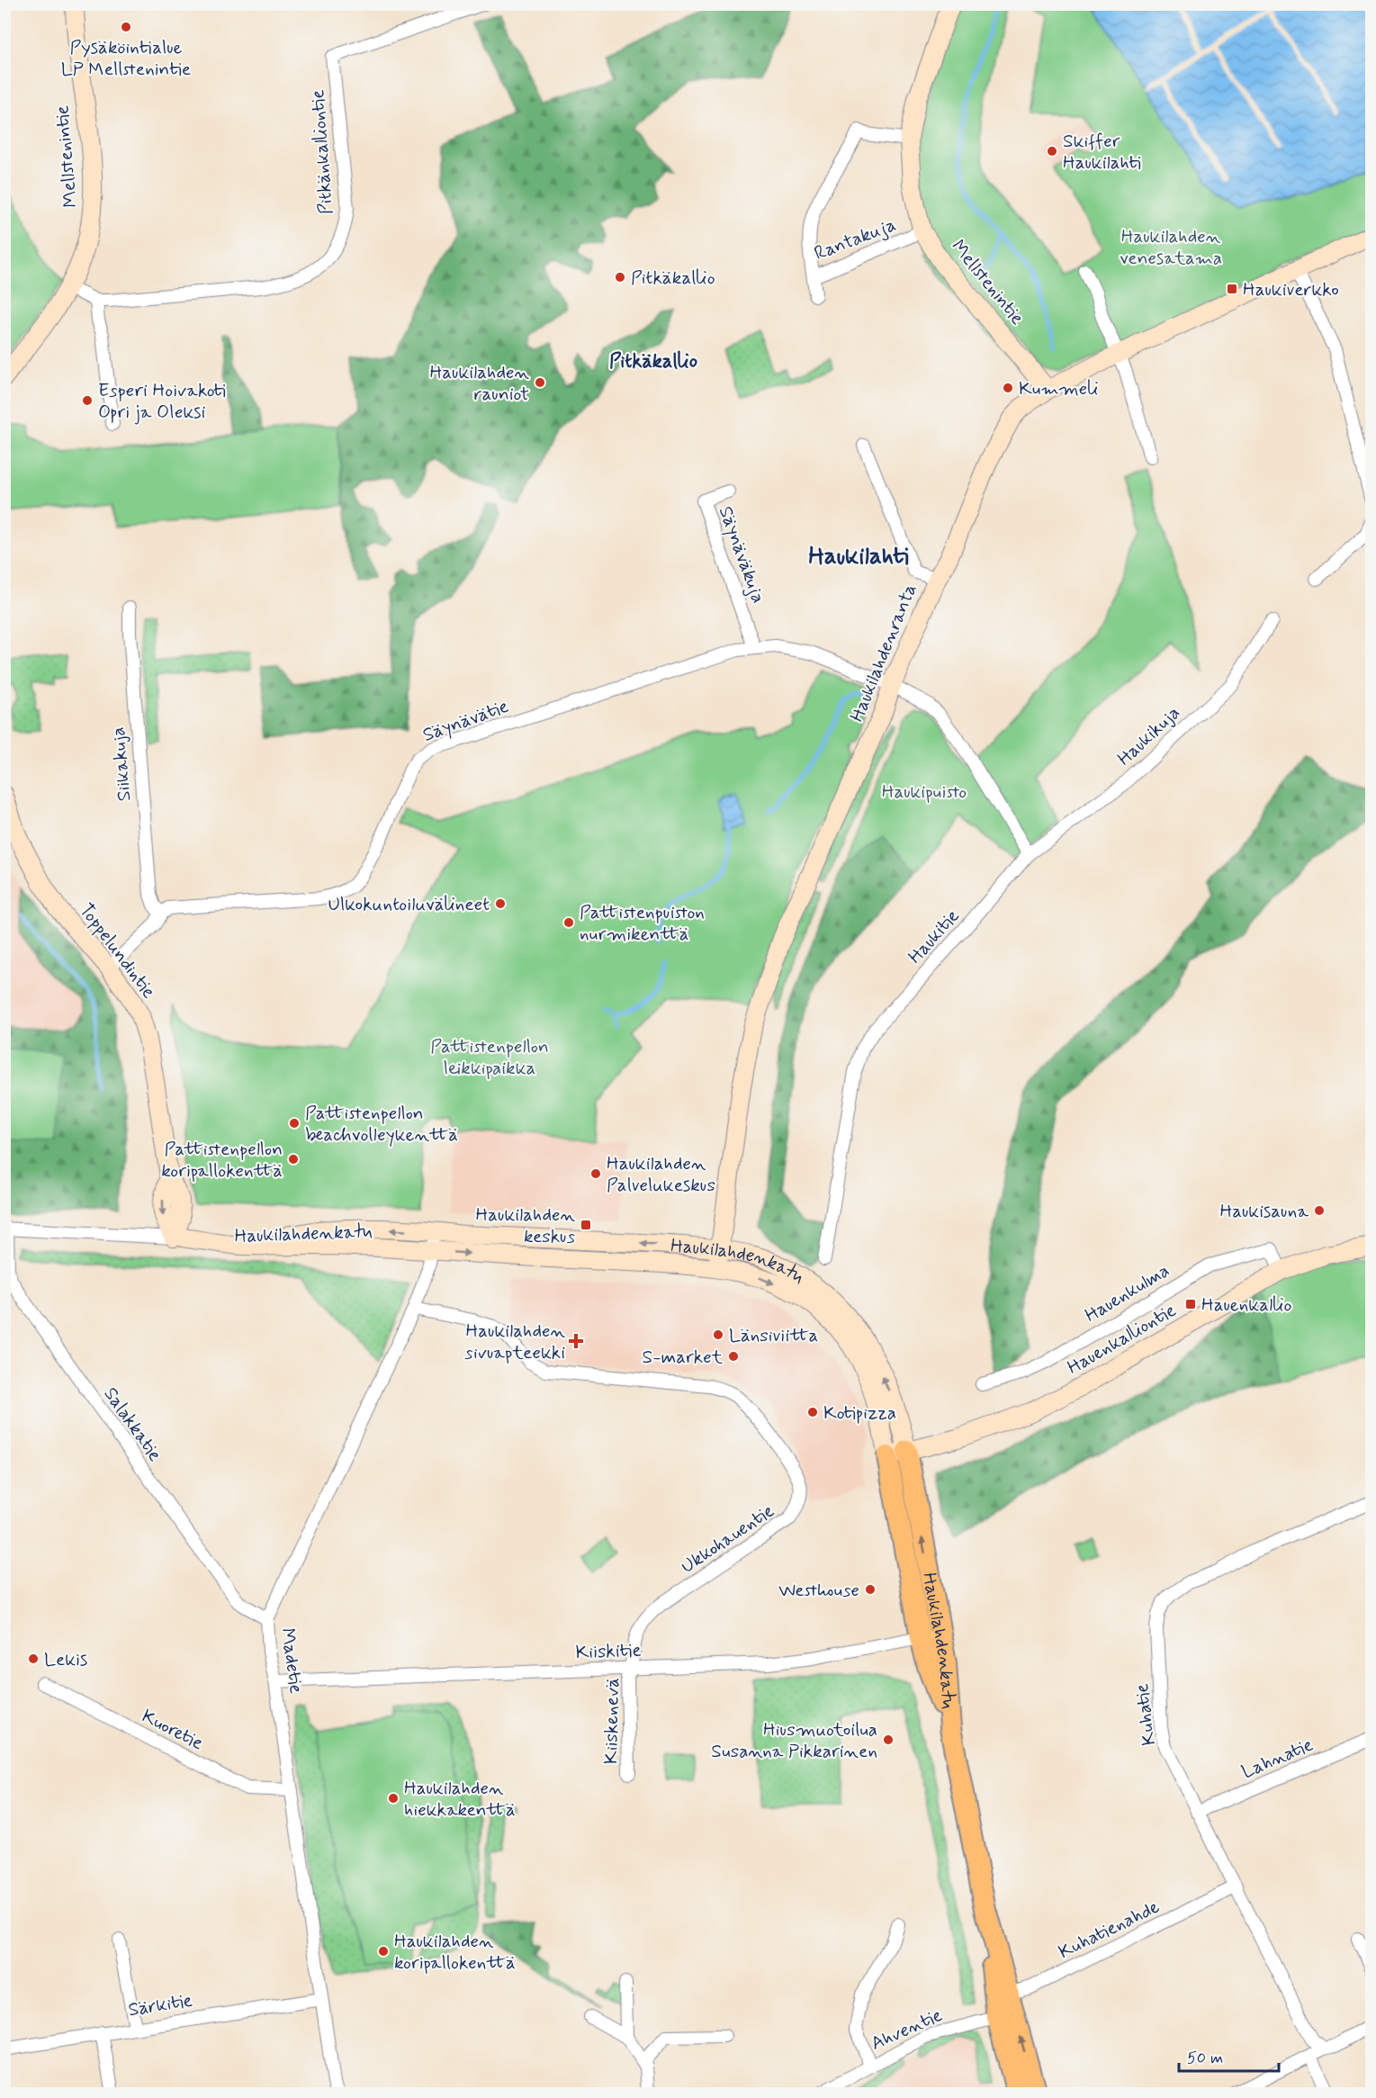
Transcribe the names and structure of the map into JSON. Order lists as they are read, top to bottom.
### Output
{
  "streets": {
    "main road": [
      "Mellstenintie",
      "Haukilahdenranta",
      "Toppelundintie",
      "Haukilahdenkatu",
      "Hauenkalliontie"
    ],
    "street": [
      "Pitkänkalliontie",
      "Rantakuja",
      "Säynäväkuja",
      "Säynävätie",
      "Haukikuja",
      "Siikakuja",
      "Haukitie",
      "Hauenkulma",
      "Salakkatie",
      "Ukkohauentie",
      "Kiiskitie",
      "Madetie",
      "Kuhatie",
      "Kiiskenevä",
      "Kuoretie",
      "Lahnatie",
      "Kuhatienahde",
      "Särkitie",
      "Ahventie"
    ]
  },
  "crossings": [
    ["Mellstenintie", "Rantakuja"],
    ["Mellstenintie", "Haukilahdenranta"],
    ["Säynäväkuja", "Säynävätie"],
    ["Haukilahdenranta", "Säynävätie"],
    ["Haukilahdenranta", "Haukilahdenkatu"],
    ["Säynävätie", "Siikakuja"],
    ["Haukikuja", "Haukitie"],
    ["Toppelundintie", "Haukilahdenkatu"],
    ["Haukilahdenkatu", "Hauenkalliontie"],
    ["Haukilahdenkatu", "Salakkatie"],
    ["Haukilahdenkatu", "Kiiskitie"],
    ["Haukilahdenkatu", "Madetie"],
    ["Haukilahdenkatu", "Kuhatienahde"],
    ["Haukilahdenkatu", "Ahventie"],
    ["Hauenkulma", "Hauenkalliontie"],
    ["Salakkatie", "Madetie"],
    ["Ukkohauentie", "Kiiskitie"],
    ["Ukkohauentie", "Madetie"],
    ["Ukkohauentie", "Kiiskenevä"],
    ["Kiiskitie", "Madetie"],
    ["Kiiskitie", "Kiiskenevä"],
    ["Madetie", "Kuoretie"],
    ["Madetie", "Särkitie"],
    ["Kuhatie", "Lahnatie"],
    ["Kuhatie", "Kuhatienahde"]
  ],
  "districts": ["Pitkäkallio", "Haukilahti"],
  "parks": ["Haukilahden venesatama", "Haukipuisto", "Pattistenpellon leikkipaikka"],
  "places": {
    "other": [
      "Pysäköintialue LP Mellstenintie",
      "Skiffer Haukilahti",
      "Pitkäkallio",
      "Haukilahden rauniot",
      "Kummeli",
      "Esperi Hoivakoti Opri ja Oleksi",
      "Ulkokuntoiluvälineet",
      "Pattistenpuiston nurmikenttä",
      "Pattistenpellon beachvolleykenttä",
      "Pattistenpellon koripallokenttä",
      "Haukilahden Palvelukeskus",
      "Haukisauna",
      "Länsiviitta",
      "S-market",
      "Kotipizza",
      "Westhouse",
      "Lekis",
      "Hiusmuotoilua Susanna Pikkarinen",
      "Haukilahden hiekkakenttä",
      "Haukilahden koripallokenttä"
    ],
    "transit": ["Haukiverkko", "Haukilahden keskus", "Hauenkallio"],
    "health": ["Haukilahden sivuapteekki"]
  },
  "scale_bar": "50 m"
}
